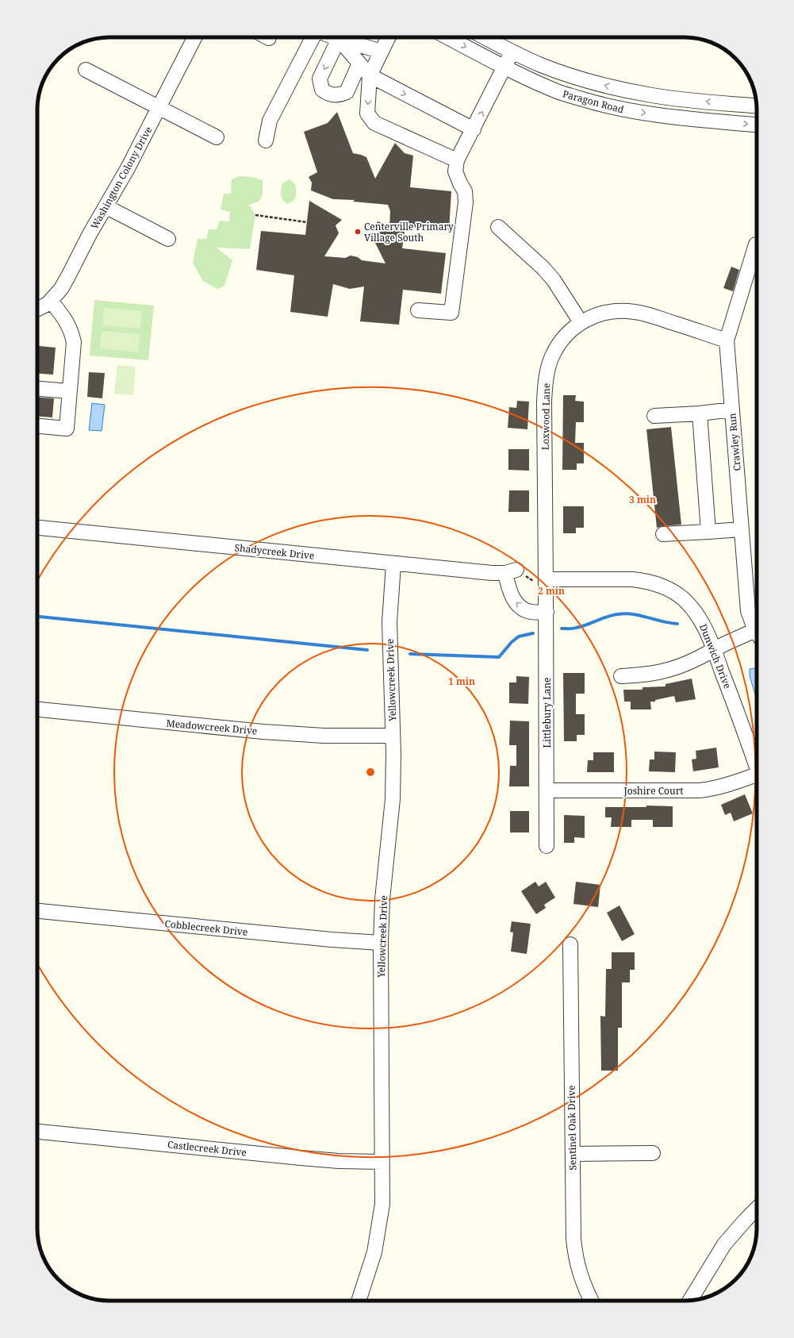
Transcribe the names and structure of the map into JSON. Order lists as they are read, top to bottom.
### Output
{
  "streets": {
    "street": [
      "Paragon Road",
      "Washington Colony Drive",
      "Loxwood Lane",
      "Crawley Run",
      "Shadycreek Drive",
      "Dunwich Drive",
      "Yellowcreek Drive",
      "Littlebury Lane",
      "Meadowcreek Drive",
      "Joshire Court",
      "Cobblecreek Drive",
      "Sentinel Oak Drive",
      "Castlecreek Drive"
    ]
  },
  "crossings": [
    ["Loxwood Lane", "Crawley Run"],
    ["Loxwood Lane", "Dunwich Drive"],
    ["Loxwood Lane", "Littlebury Lane"],
    ["Shadycreek Drive", "Yellowcreek Drive"],
    ["Dunwich Drive", "Littlebury Lane"],
    ["Yellowcreek Drive", "Meadowcreek Drive"],
    ["Yellowcreek Drive", "Cobblecreek Drive"],
    ["Yellowcreek Drive", "Castlecreek Drive"],
    ["Littlebury Lane", "Joshire Court"]
  ],
  "places": ["Centerville Primary Village South"],
  "rings": ["3 min", "2 min", "1 min"]
}
